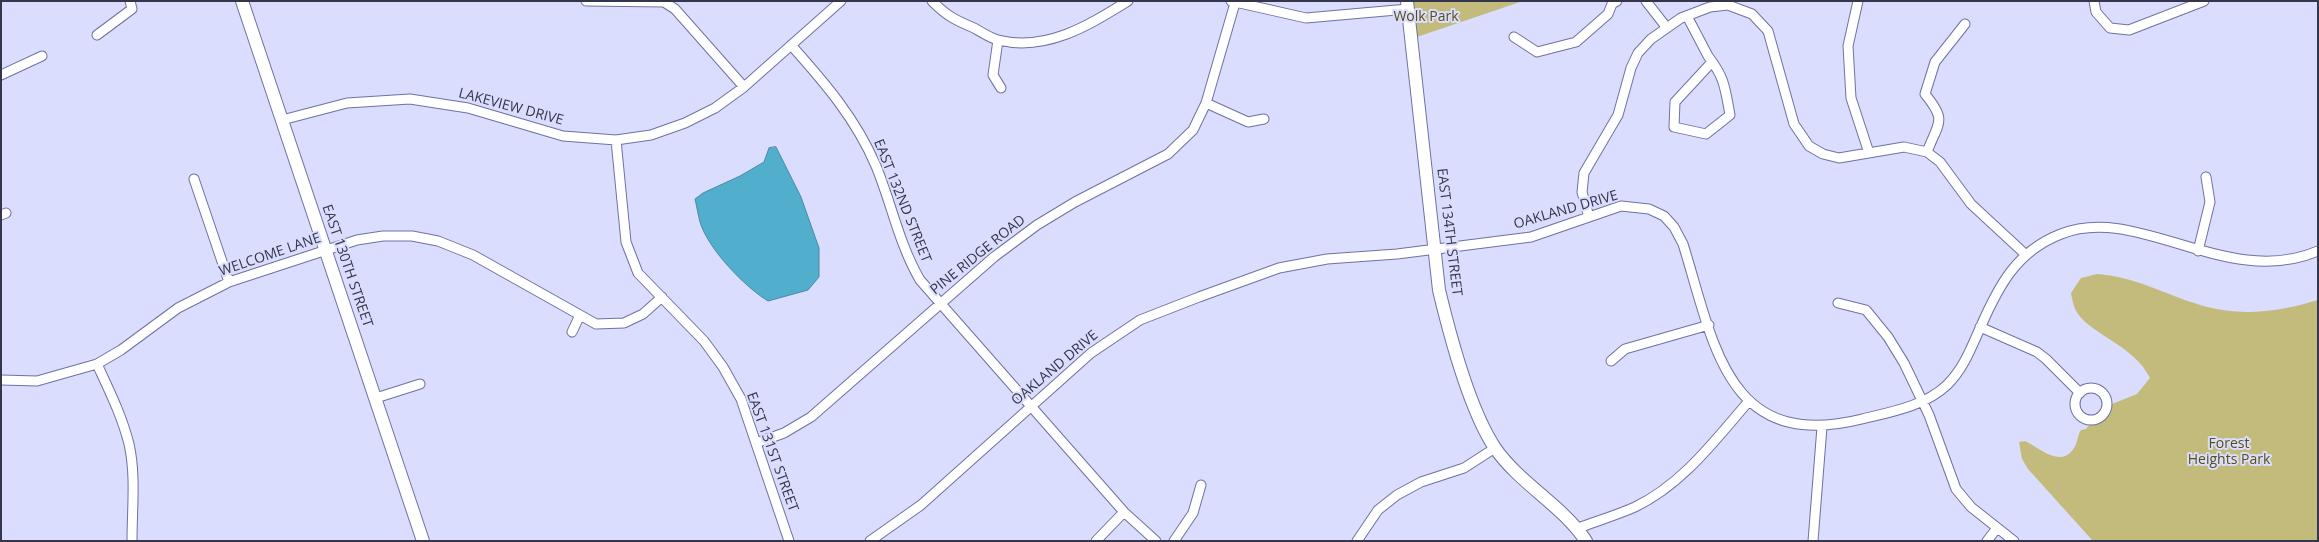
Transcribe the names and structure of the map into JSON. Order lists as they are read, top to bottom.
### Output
{
  "streets": {
    "street": [
      "LAKEVIEW DRIVE",
      "EAST 132ND STREET",
      "OAKLAND DRIVE",
      "EAST 134TH STREET",
      "WELCOME LANE",
      "PINE RIDGE ROAD",
      "EAST 130TH STREET",
      "EAST 131ST STREET"
    ]
  },
  "crossings": [
    ["LAKEVIEW DRIVE", "EAST 132ND STREET"],
    ["LAKEVIEW DRIVE", "EAST 130TH STREET"],
    ["LAKEVIEW DRIVE", "EAST 131ST STREET"],
    ["EAST 132ND STREET", "OAKLAND DRIVE"],
    ["EAST 132ND STREET", "PINE RIDGE ROAD"],
    ["OAKLAND DRIVE", "EAST 134TH STREET"],
    ["WELCOME LANE", "EAST 130TH STREET"],
    ["WELCOME LANE", "EAST 131ST STREET"],
    ["PINE RIDGE ROAD", "EAST 131ST STREET"]
  ],
  "parks": ["Wolk Park", "Forest Heights Park"]
}
